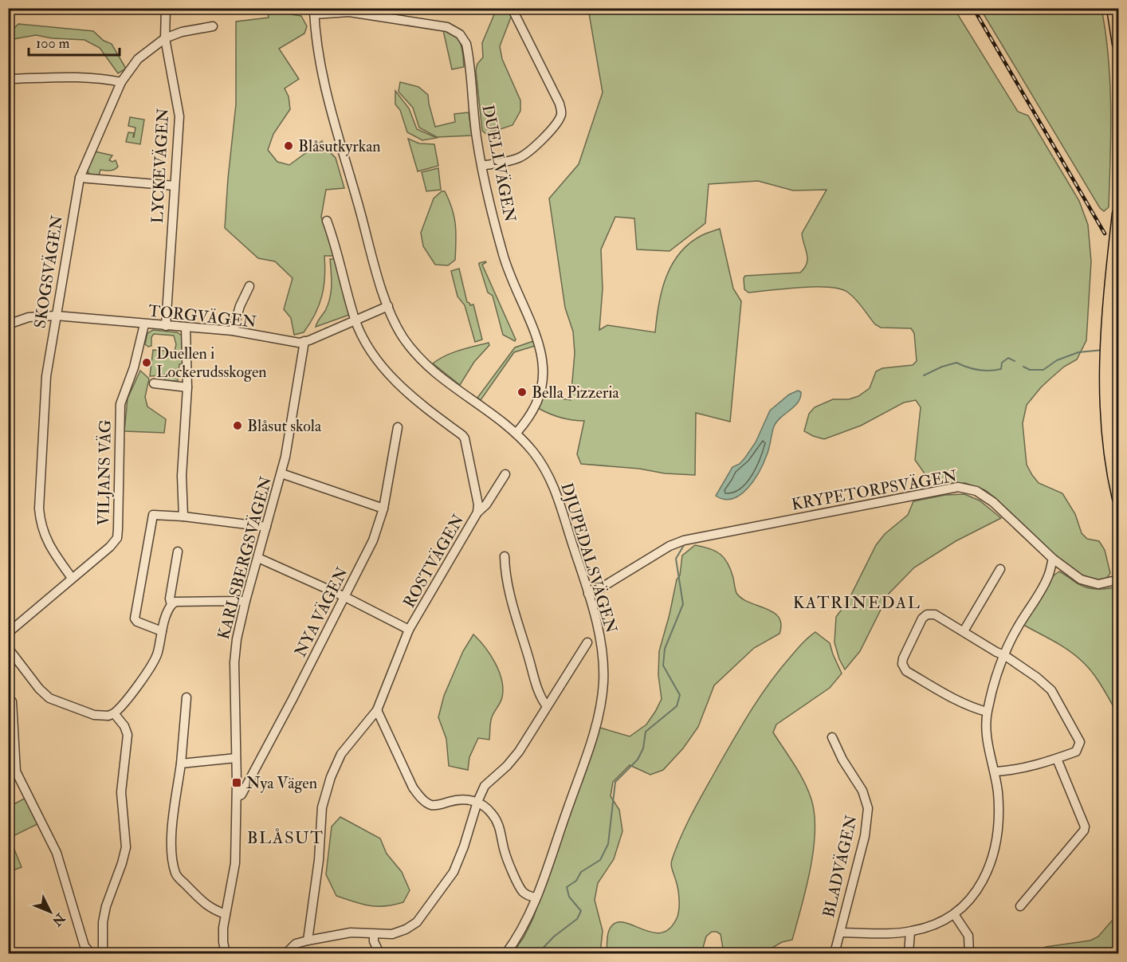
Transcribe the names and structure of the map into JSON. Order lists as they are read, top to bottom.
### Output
{
  "streets": {
    "street": [
      "DUELLVÄGEN",
      "LYCKEVÄGEN",
      "SKOGSVÄGEN",
      "TORGVÄGEN",
      "VILJANS VÄG",
      "KRYPETORPSVÄGEN",
      "KARLSBERGSVÄGEN",
      "DJUPEDALSVÄGEN",
      "ROSTVÄGEN",
      "NYA VÄGEN",
      "BLADVÄGEN"
    ]
  },
  "crossings": [
    ["DUELLVÄGEN", "DJUPEDALSVÄGEN"],
    ["LYCKEVÄGEN", "SKOGSVÄGEN"],
    ["LYCKEVÄGEN", "TORGVÄGEN"],
    ["SKOGSVÄGEN", "TORGVÄGEN"],
    ["SKOGSVÄGEN", "VILJANS VÄG"],
    ["TORGVÄGEN", "VILJANS VÄG"],
    ["TORGVÄGEN", "KARLSBERGSVÄGEN"],
    ["TORGVÄGEN", "DJUPEDALSVÄGEN"],
    ["TORGVÄGEN", "ROSTVÄGEN"],
    ["KRYPETORPSVÄGEN", "DJUPEDALSVÄGEN"],
    ["KARLSBERGSVÄGEN", "NYA VÄGEN"]
  ],
  "districts": ["KATRINEDAL", "BLÅSUT"],
  "places": {
    "other": [
      "Blåsutkyrkan",
      "Duellen i Lockerudsskogen",
      "Bella Pizzeria",
      "Blåsut skola"
    ],
    "transit": ["Nya Vägen"]
  },
  "scale_bar": "100 m",
  "north": "bottom right"
}
